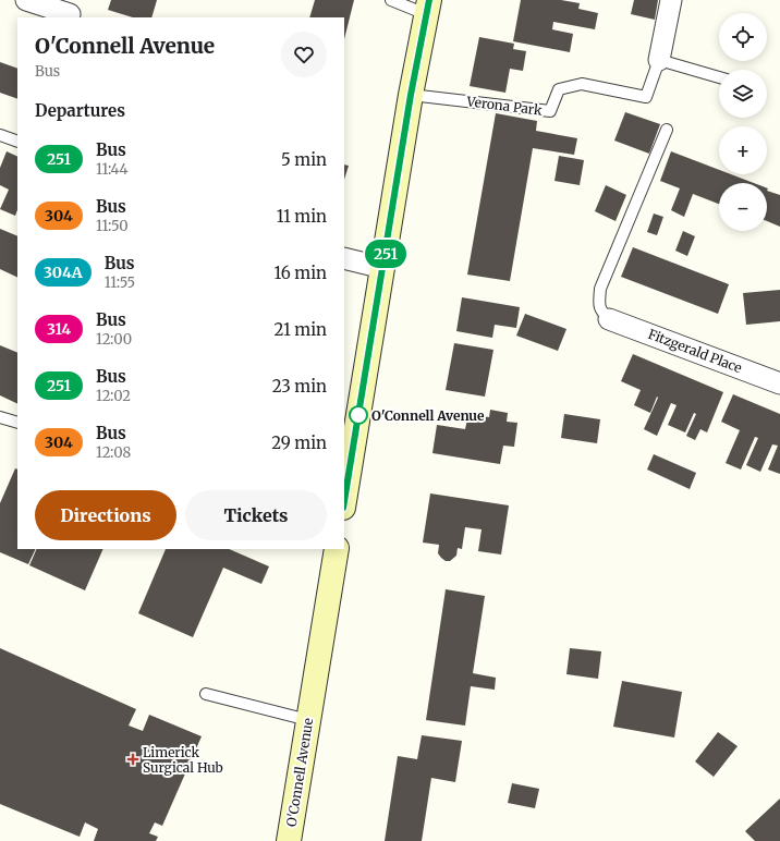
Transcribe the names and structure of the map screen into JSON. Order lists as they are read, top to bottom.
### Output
{
  "streets": {
    "main road": ["O'Connell Avenue"],
    "street": ["Verona Park", "Fitzgerald Place"]
  },
  "places": {
    "other": ["O'Connell Avenue"],
    "health": ["Limerick Surgical Hub"]
  },
  "lines": ["bus line 251"],
  "page": {
    "on_map": "251",
    "map_buttons": ["+", "−"],
    "heading": [
      ["O'Connell Avenue", "Bus"],
      "Departures"
    ],
    "list": [
      {
        "mark": "251",
        "name": "Bus",
        "note": "11:44",
        "value": "5 min"
      },
      {
        "mark": "304",
        "name": "Bus",
        "note": "11:50",
        "value": "11 min"
      },
      {
        "mark": "304A",
        "name": "Bus",
        "note": "11:55",
        "value": "16 min"
      },
      {
        "mark": "314",
        "name": "Bus",
        "note": "12:00",
        "value": "21 min"
      },
      {
        "mark": "251",
        "name": "Bus",
        "note": "12:02",
        "value": "23 min"
      },
      {
        "mark": "304",
        "name": "Bus",
        "note": "12:08",
        "value": "29 min"
      }
    ],
    "buttons": ["Directions", "Tickets"]
  }
}
